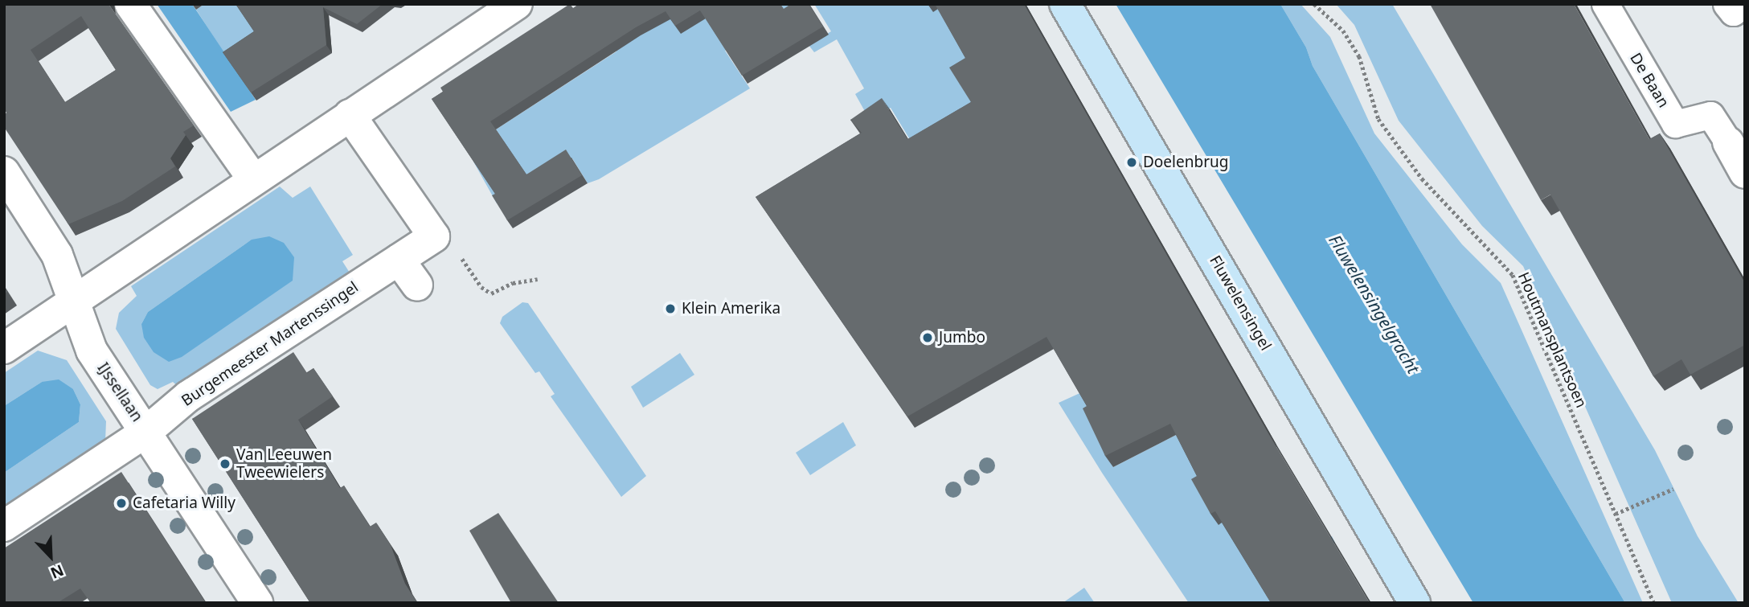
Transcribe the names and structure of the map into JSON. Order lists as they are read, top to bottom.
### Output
{
  "streets": {
    "main road": ["Fluwelensingel"],
    "street": ["De Baan", "Burgemeester Martenssingel", "IJssellaan"],
    "path": ["Houtmansplantsoen"]
  },
  "crossings": [
    ["Burgemeester Martenssingel", "IJssellaan"]
  ],
  "water": ["Fluwelensingelgracht"],
  "places": [
    "Doelenbrug",
    "Klein Amerika",
    "Jumbo",
    "Van Leeuwen Tweewielers",
    "Cafetaria Willy"
  ],
  "north": "bottom right"
}
